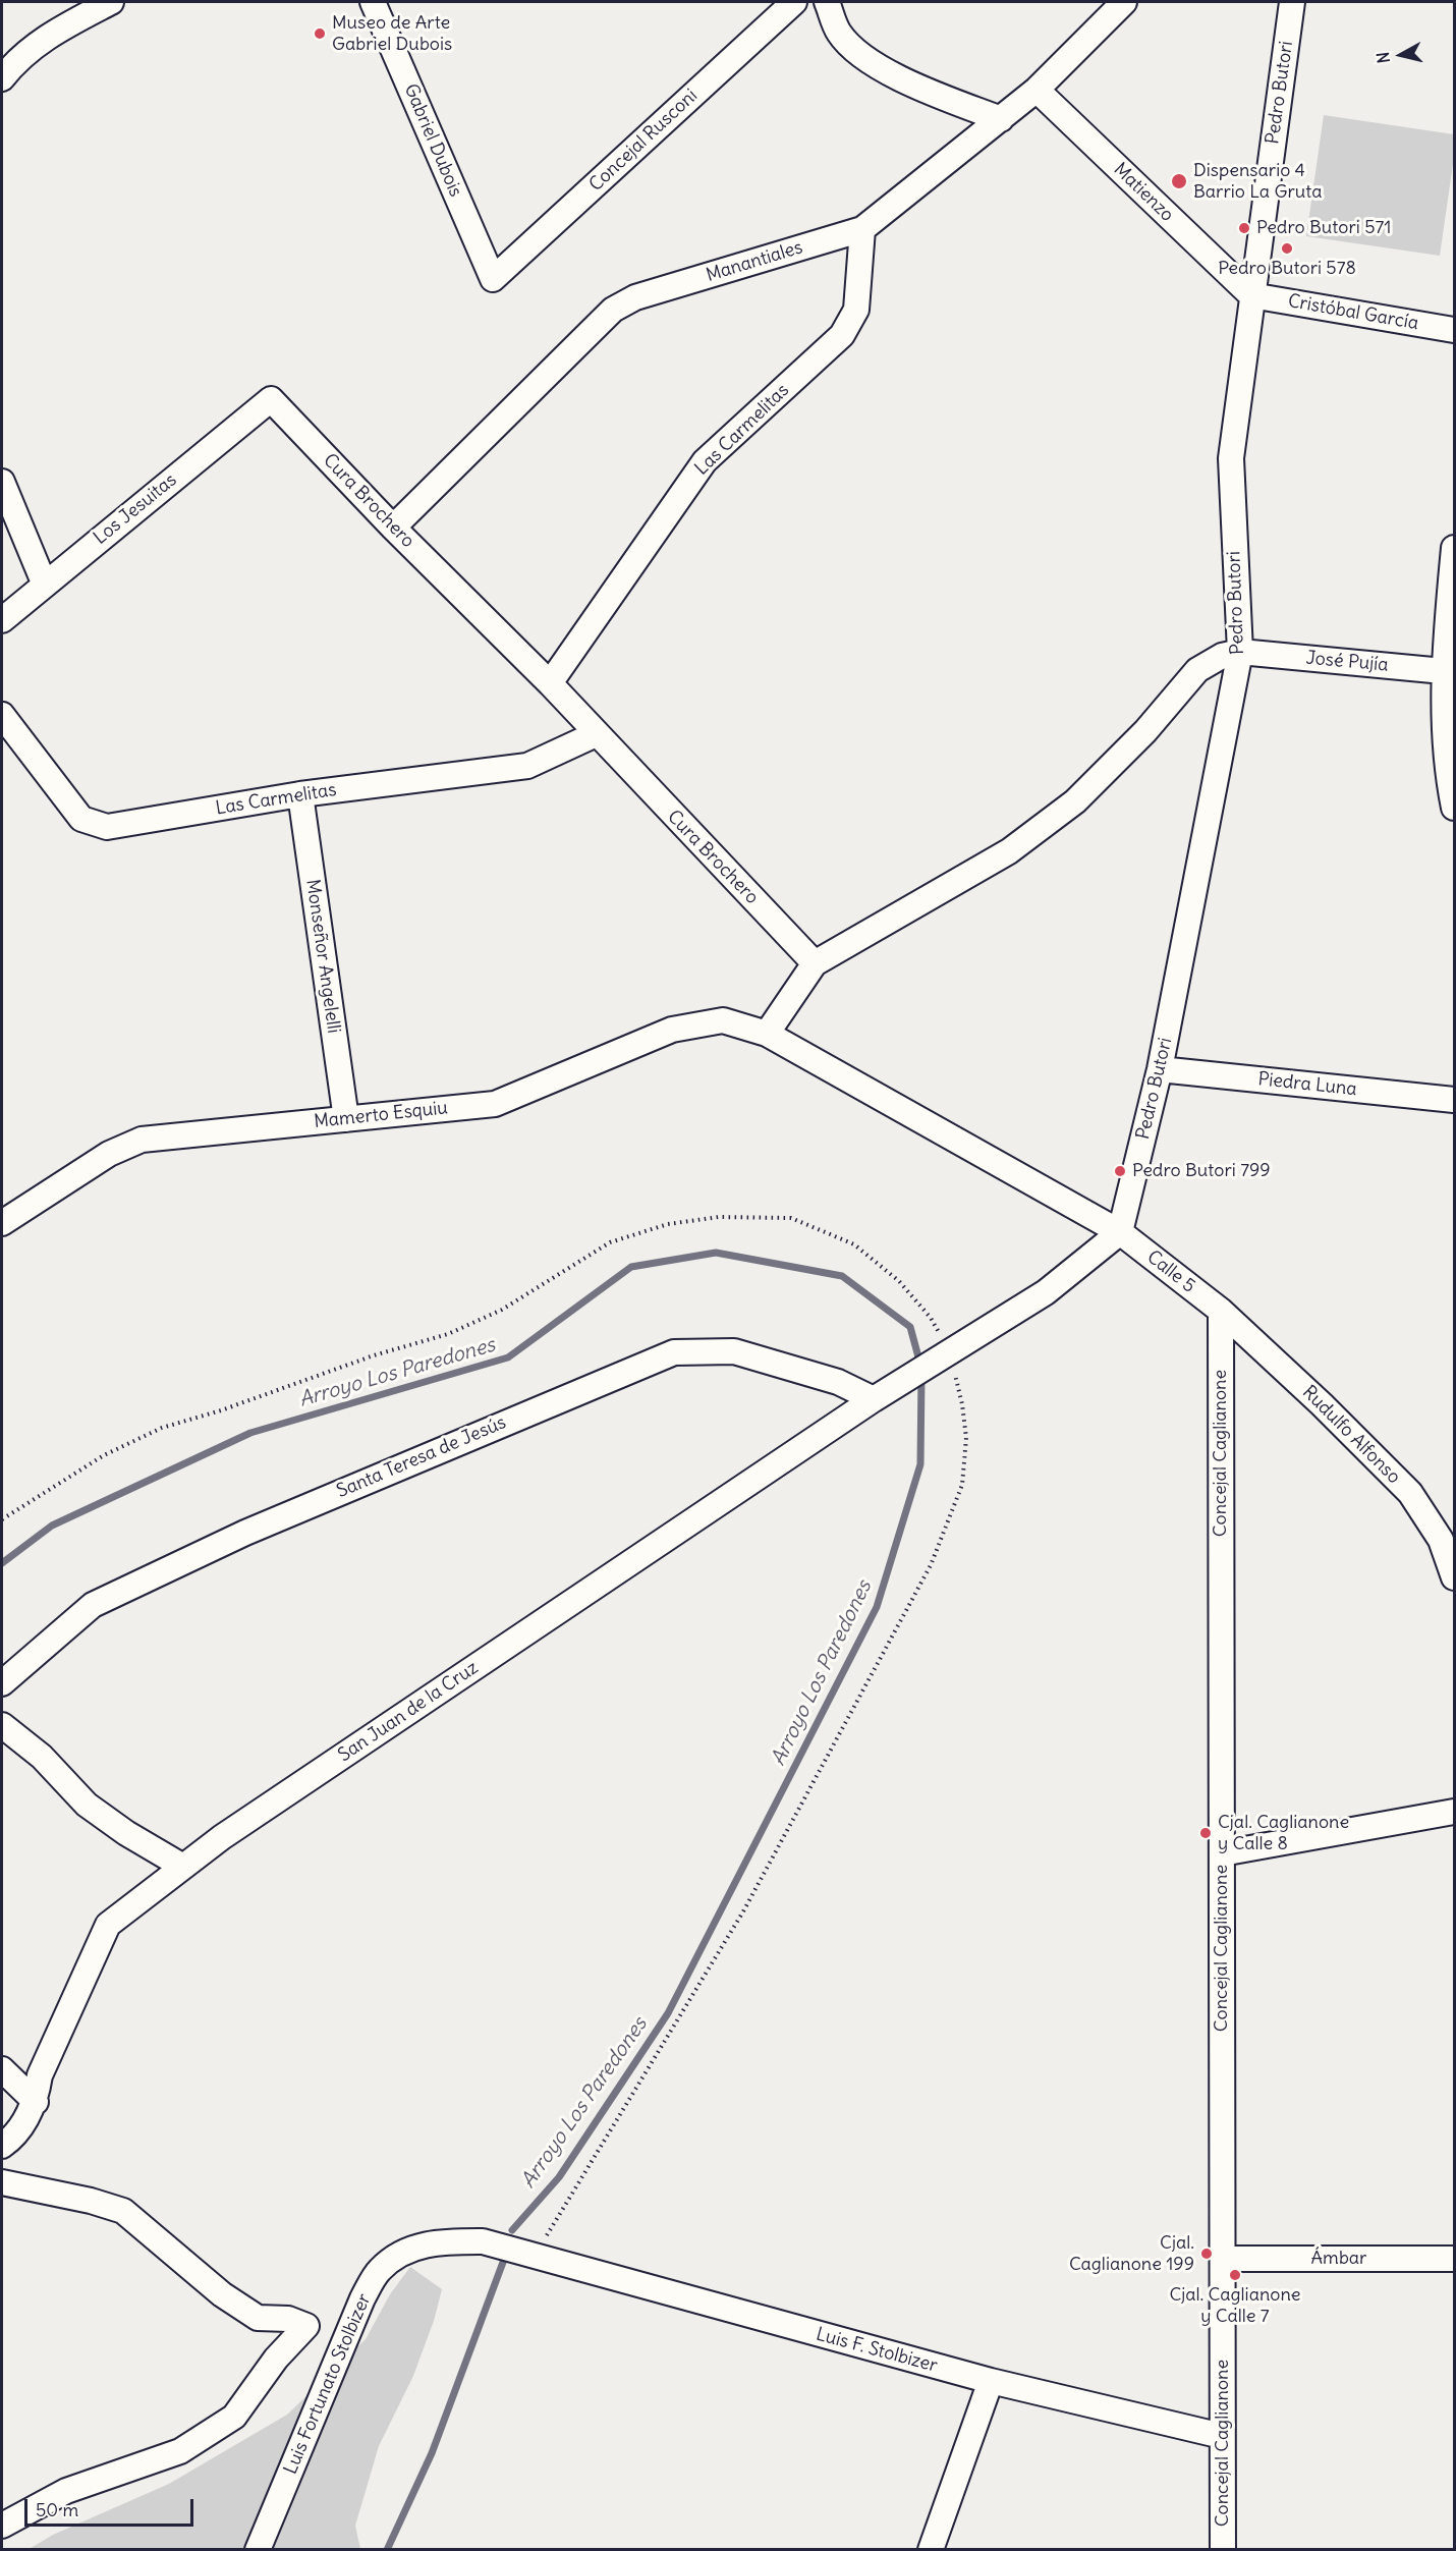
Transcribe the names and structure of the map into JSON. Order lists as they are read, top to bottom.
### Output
{
  "streets": {
    "street": [
      "Pedro Butori",
      "Gabriel Dubois",
      "Concejal Rusconi",
      "Matienzo",
      "Manantiales",
      "Cristóbal García",
      "Las Carmelitas",
      "Cura Brochero",
      "Los Jesuitas",
      "José Pujía",
      "Monseñor Angelelli",
      "Piedra Luna",
      "Mamerto Esquiu",
      "Calle 5",
      "Rudulfo Alfonso",
      "Concejal Caglianone",
      "Santa Teresa de Jesús",
      "San Juan de la Cruz",
      "Ámbar",
      "Luis F. Stolbizer",
      "Luis Fortunato Stolbizer"
    ]
  },
  "crossings": [
    ["Pedro Butori", "Matienzo"],
    ["Pedro Butori", "Cristóbal García"],
    ["Pedro Butori", "José Pujía"],
    ["Pedro Butori", "Piedra Luna"],
    ["Pedro Butori", "Calle 5"],
    ["Pedro Butori", "San Juan de la Cruz"],
    ["Gabriel Dubois", "Concejal Rusconi"],
    ["Matienzo", "Manantiales"],
    ["Matienzo", "Cristóbal García"],
    ["Manantiales", "Las Carmelitas"],
    ["Manantiales", "Cura Brochero"],
    ["Las Carmelitas", "Cura Brochero"],
    ["Las Carmelitas", "Monseñor Angelelli"],
    ["Cura Brochero", "Los Jesuitas"],
    ["Monseñor Angelelli", "Mamerto Esquiu"],
    ["Calle 5", "Rudulfo Alfonso"],
    ["Calle 5", "Concejal Caglianone"],
    ["Calle 5", "San Juan de la Cruz"],
    ["Rudulfo Alfonso", "Concejal Caglianone"],
    ["Concejal Caglianone", "Ámbar"],
    ["Concejal Caglianone", "Luis F. Stolbizer"],
    ["Santa Teresa de Jesús", "San Juan de la Cruz"],
    ["Luis F. Stolbizer", "Luis Fortunato Stolbizer"]
  ],
  "water": ["Arroyo Los Paredones"],
  "places": [
    "Museo de Arte Gabriel Dubois",
    "Dispensario 4 Barrio La Gruta",
    "Pedro Butori 571",
    "Pedro Butori 578",
    "Pedro Butori 799",
    "Cjal. Caglianone y Calle 8",
    "Cjal. Caglianone 199",
    "Cjal. Caglianone y Calle 7"
  ],
  "scale_bar": "50 m",
  "north": "left"
}
